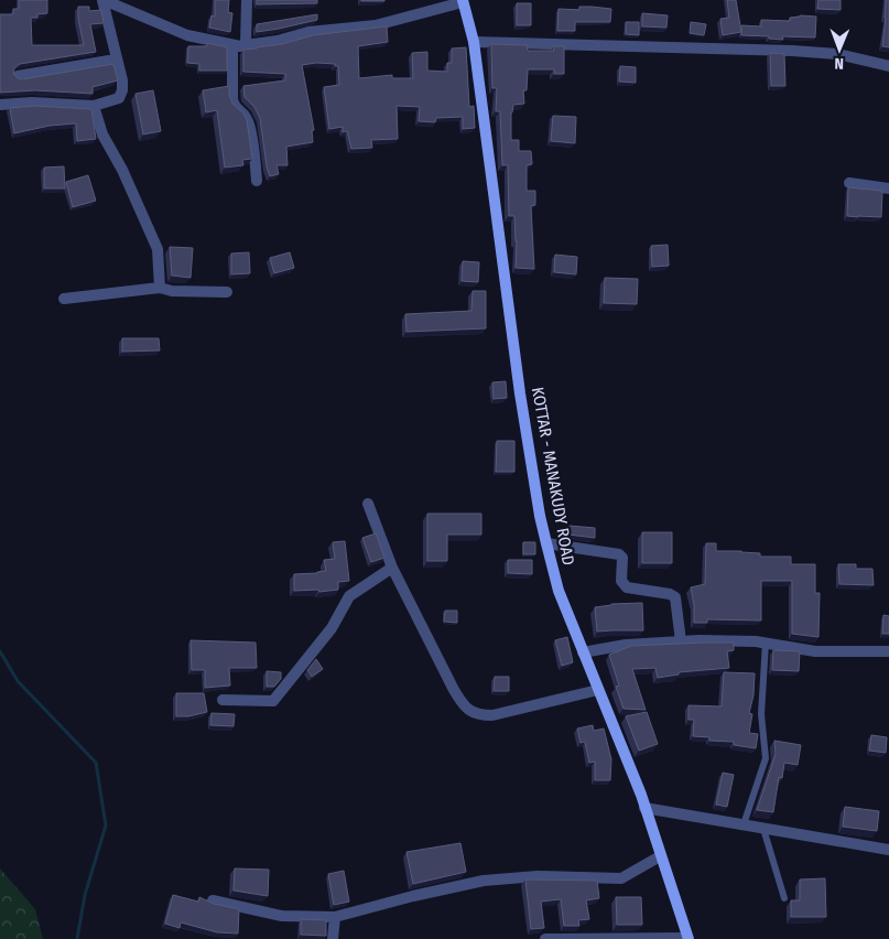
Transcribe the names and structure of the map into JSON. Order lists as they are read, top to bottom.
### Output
{
  "streets": {
    "main road": ["KOTTAR - MANAKUDY ROAD"]
  },
  "north": "bottom"
}
